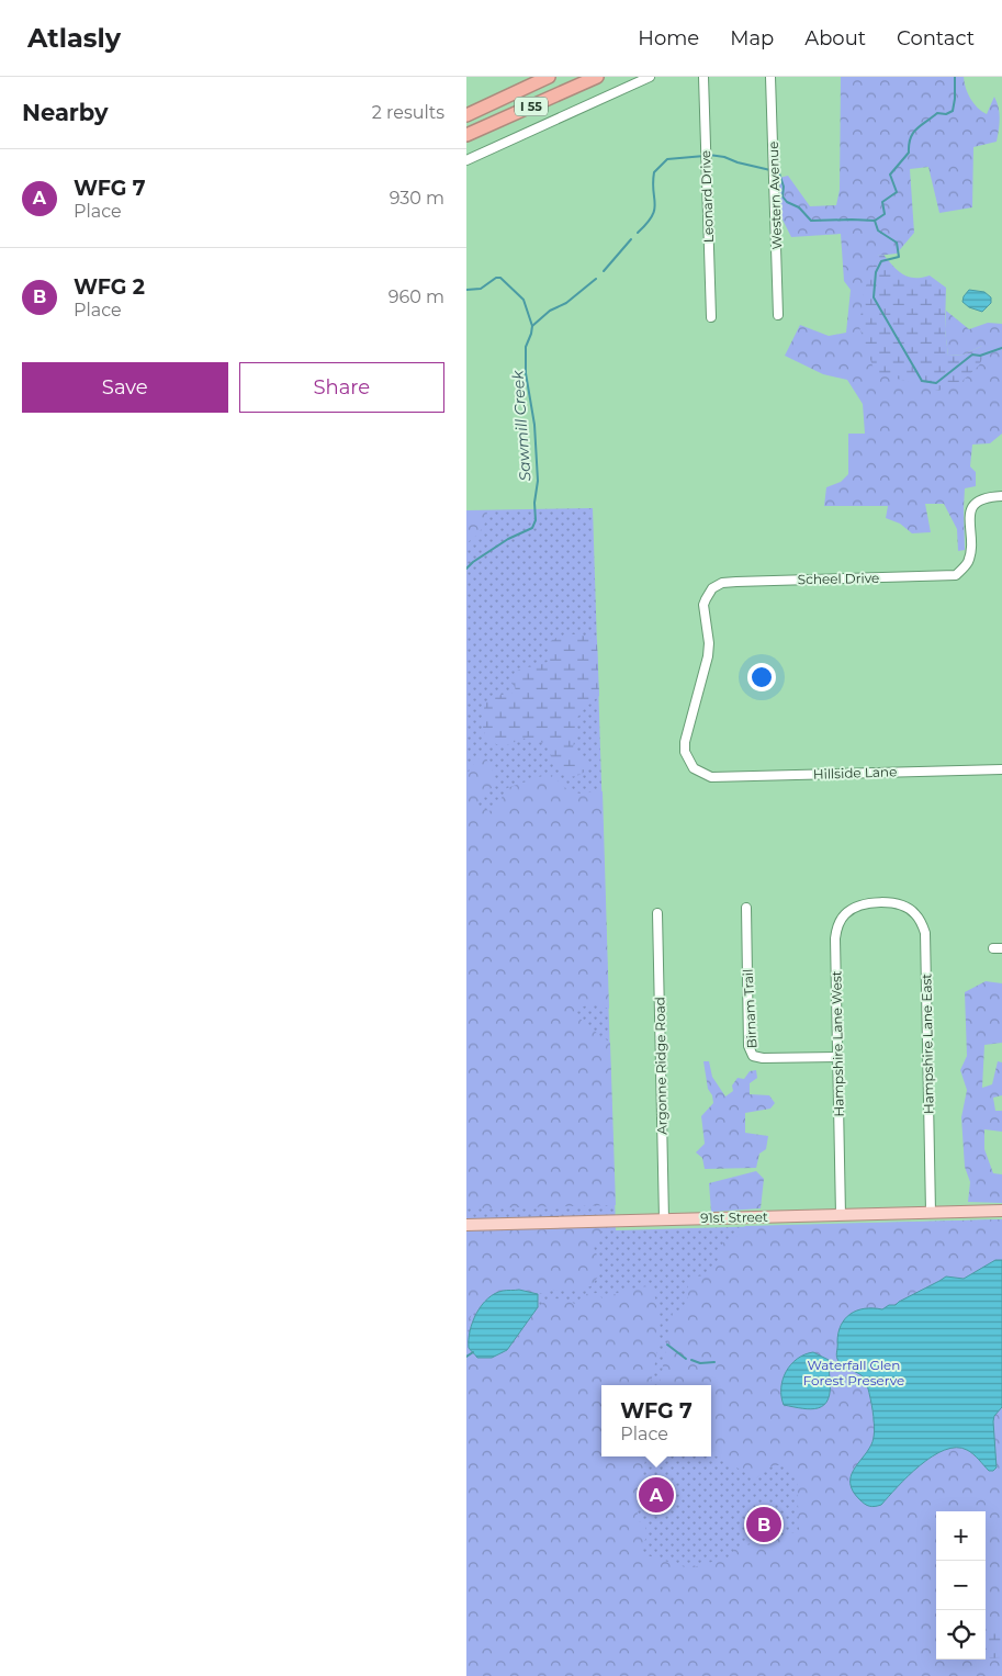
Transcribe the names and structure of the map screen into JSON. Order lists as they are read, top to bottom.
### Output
{
  "streets": {
    "highway": ["I 55"],
    "main road": ["91st Street"],
    "street": [
      "Western Avenue",
      "Leonard Drive",
      "Scheel Drive",
      "Hillside Lane",
      "Birnam Trail",
      "Hampshire Lane West",
      "Hampshire Lane East",
      "Argonne Ridge Road"
    ]
  },
  "crossings": [
    ["Scheel Drive", "Hillside Lane"],
    ["Birnam Trail", "Hampshire Lane West"],
    ["Hampshire Lane West", "Hampshire Lane East"],
    ["Hampshire Lane West", "91st Street"],
    ["Hampshire Lane East", "91st Street"],
    ["Argonne Ridge Road", "91st Street"]
  ],
  "water": ["Sawmill Creek"],
  "parks": ["Waterfall Glen Forest Preserve"],
  "page": {
    "header": "Atlasly",
    "nav": [
      "Home",
      "Map",
      "About",
      "Contact"
    ],
    "heading": ["Nearby", "2 results"],
    "list": [
      {
        "mark": "A",
        "name": "WFG 7",
        "note": "Place",
        "value": "930 m"
      },
      {
        "mark": "B",
        "name": "WFG 2",
        "note": "Place",
        "value": "960 m"
      }
    ],
    "buttons": ["Save", "Share"],
    "popup": ["WFG 7", "Place"],
    "pins": ["A", "B"],
    "map_buttons": ["+", "−"]
  }
}
